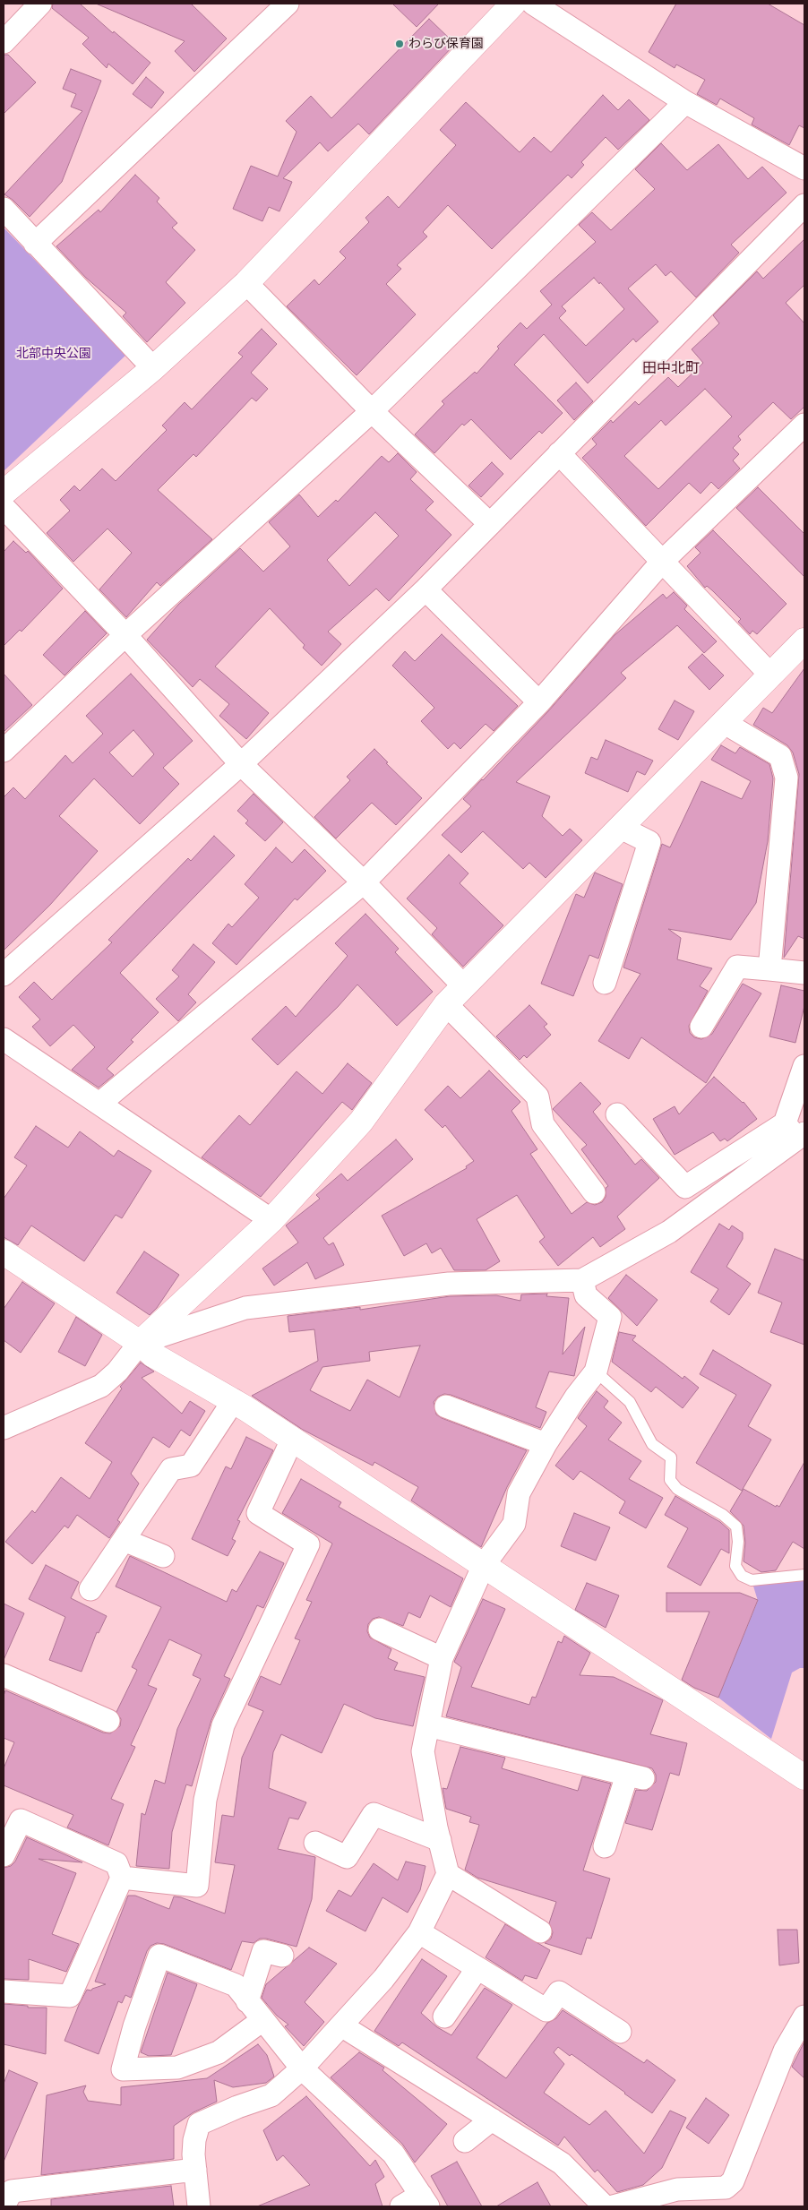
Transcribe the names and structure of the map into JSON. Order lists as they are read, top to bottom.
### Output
{
  "districts": ["田中北町"],
  "parks": ["北部中央公園"],
  "places": ["わらび保育園"]
}
